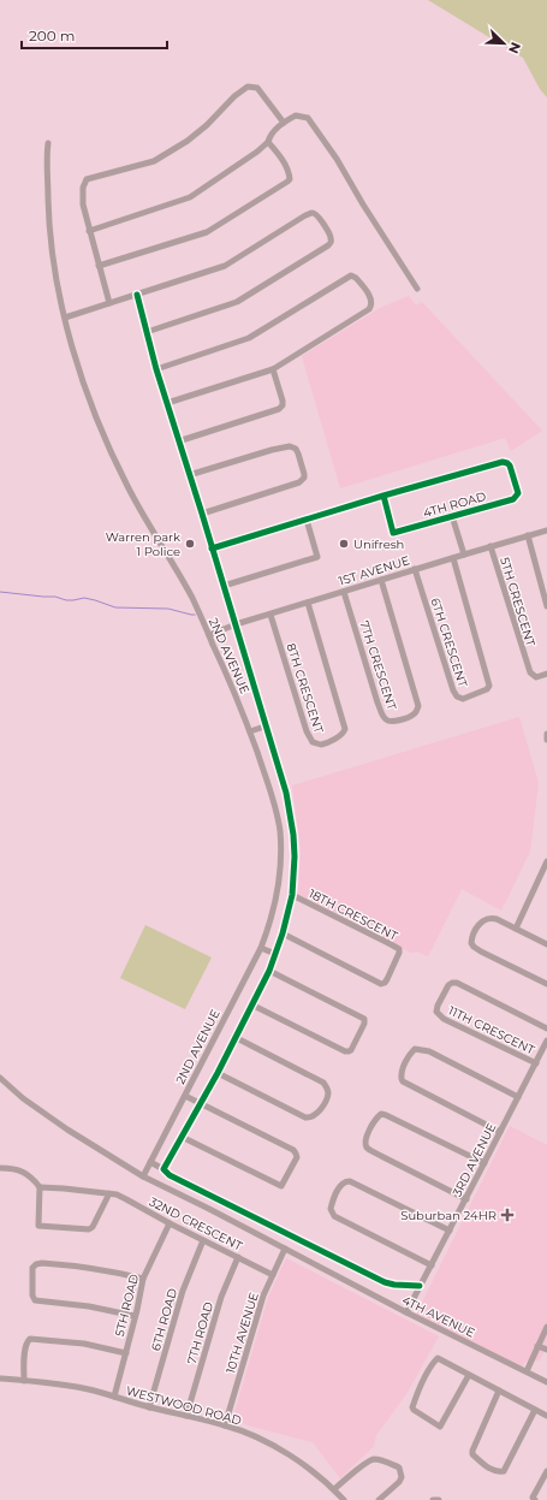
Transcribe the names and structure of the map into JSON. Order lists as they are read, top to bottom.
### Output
{
  "streets": {
    "street": [
      "4TH ROAD",
      "1ST AVENUE",
      "5TH CRESCENT",
      "6TH CRESCENT",
      "2ND AVENUE",
      "7TH CRESCENT",
      "8TH CRESCENT",
      "18TH CRESCENT",
      "11TH CRESCENT",
      "3RD AVENUE",
      "32ND CRESCENT",
      "5TH ROAD",
      "4TH AVENUE",
      "6TH ROAD",
      "7TH ROAD",
      "10TH AVENUE",
      "WESTWOOD ROAD"
    ]
  },
  "crossings": [
    ["1ST AVENUE", "5TH CRESCENT"],
    ["1ST AVENUE", "6TH CRESCENT"],
    ["1ST AVENUE", "2ND AVENUE"],
    ["1ST AVENUE", "7TH CRESCENT"],
    ["1ST AVENUE", "8TH CRESCENT"],
    ["2ND AVENUE", "4TH AVENUE"],
    ["11TH CRESCENT", "3RD AVENUE"],
    ["3RD AVENUE", "4TH AVENUE"],
    ["32ND CRESCENT", "5TH ROAD"],
    ["32ND CRESCENT", "6TH ROAD"],
    ["32ND CRESCENT", "7TH ROAD"],
    ["32ND CRESCENT", "10TH AVENUE"],
    ["5TH ROAD", "WESTWOOD ROAD"],
    ["4TH AVENUE", "10TH AVENUE"],
    ["6TH ROAD", "WESTWOOD ROAD"],
    ["7TH ROAD", "WESTWOOD ROAD"],
    ["10TH AVENUE", "WESTWOOD ROAD"]
  ],
  "places": {
    "other": ["Warren park 1 Police", "Unifresh"],
    "health": ["Suburban 24HR"]
  },
  "scale_bar": "200 m",
  "north": "bottom right"
}
